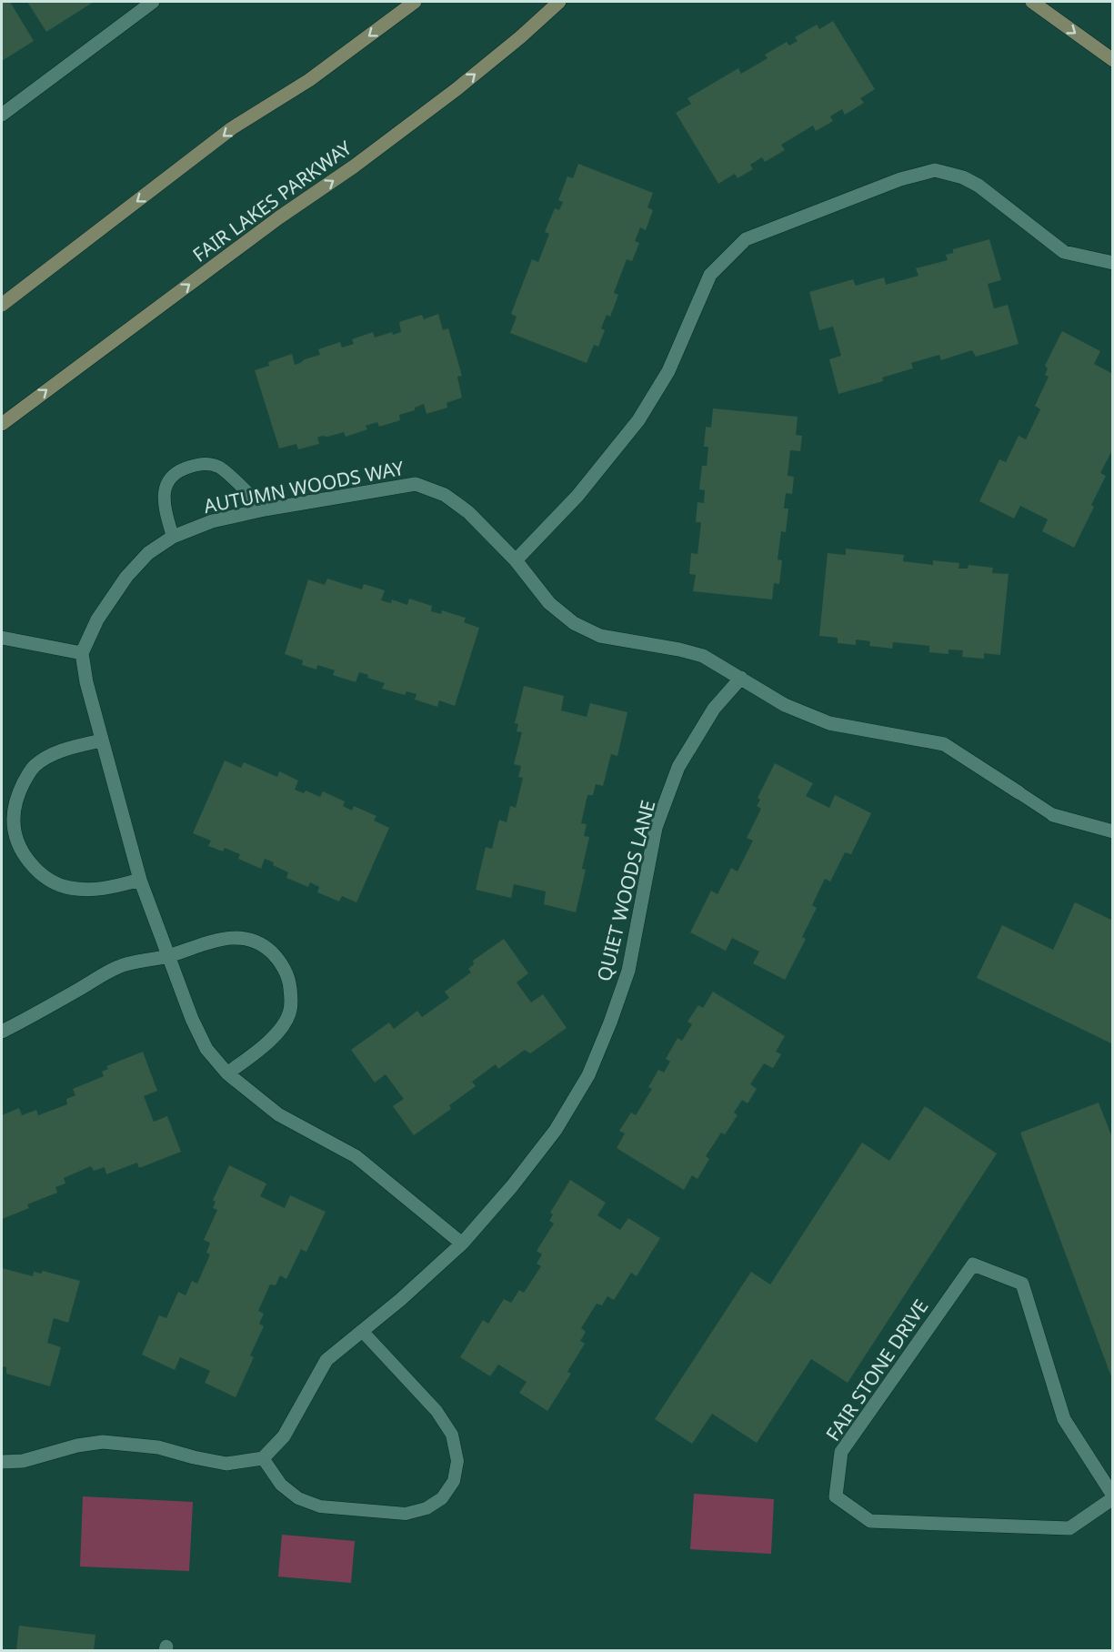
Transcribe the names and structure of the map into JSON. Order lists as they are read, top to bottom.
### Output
{
  "streets": {
    "main road": ["FAIR LAKES PARKWAY"],
    "street": ["AUTUMN WOODS WAY", "QUIET WOODS LANE", "FAIR STONE DRIVE"]
  },
  "crossings": [
    ["AUTUMN WOODS WAY", "QUIET WOODS LANE"]
  ]
}
